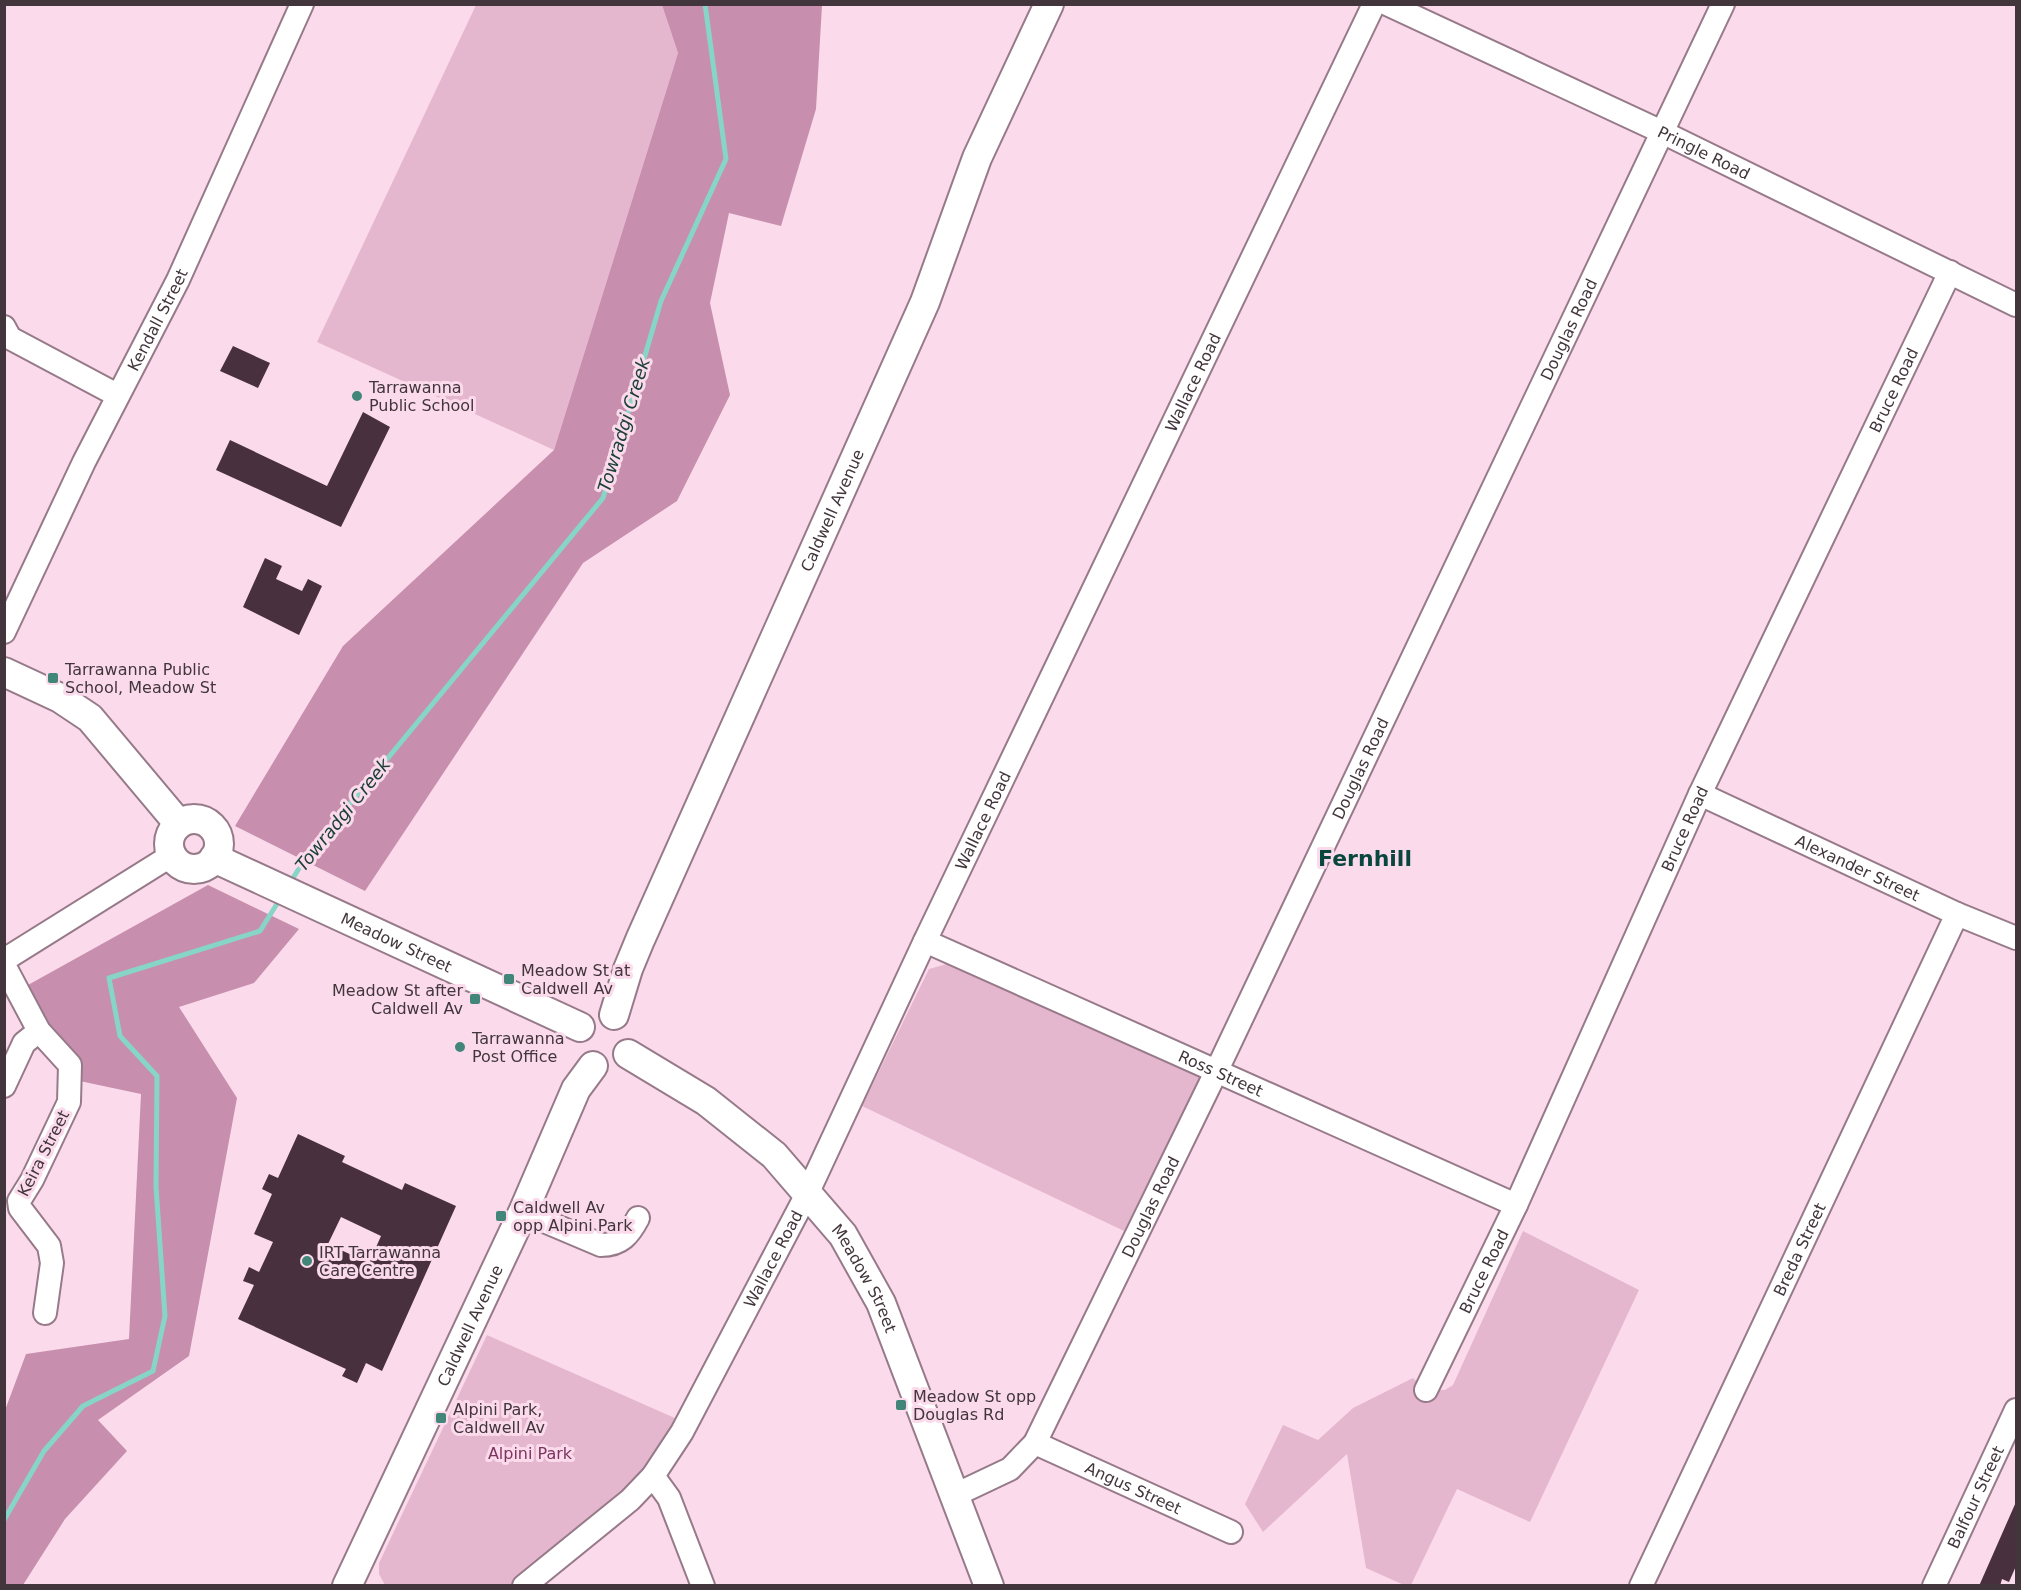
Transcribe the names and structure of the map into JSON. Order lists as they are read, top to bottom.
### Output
{
  "streets": {
    "main road": ["Caldwell Avenue", "Meadow Street"],
    "street": [
      "Pringle Road",
      "Kendall Street",
      "Douglas Road",
      "Wallace Road",
      "Bruce Road",
      "Alexander Street",
      "Ross Street",
      "Keira Street",
      "Breda Street",
      "Angus Street",
      "Balfour Street"
    ]
  },
  "crossings": [
    ["Pringle Road", "Douglas Road"],
    ["Pringle Road", "Bruce Road"],
    ["Douglas Road", "Meadow Street"],
    ["Douglas Road", "Ross Street"],
    ["Douglas Road", "Angus Street"],
    ["Wallace Road", "Meadow Street"],
    ["Wallace Road", "Ross Street"],
    ["Bruce Road", "Alexander Street"],
    ["Bruce Road", "Ross Street"],
    ["Caldwell Avenue", "Meadow Street"],
    ["Alexander Street", "Breda Street"]
  ],
  "districts": ["Fernhill"],
  "water": ["Towradgi Creek"],
  "parks": ["Alpini Park"],
  "places": {
    "other": ["Tarrawanna Public School", "Tarrawanna Post Office", "IRT Tarrawanna Care Centre"],
    "transit": [
      "Tarrawanna Public School, Meadow St",
      "Meadow St at Caldwell Av",
      "Meadow St after Caldwell Av",
      "Caldwell Av opp Alpini Park",
      "Meadow St opp Douglas Rd",
      "Alpini Park, Caldwell Av"
    ]
  }
}
